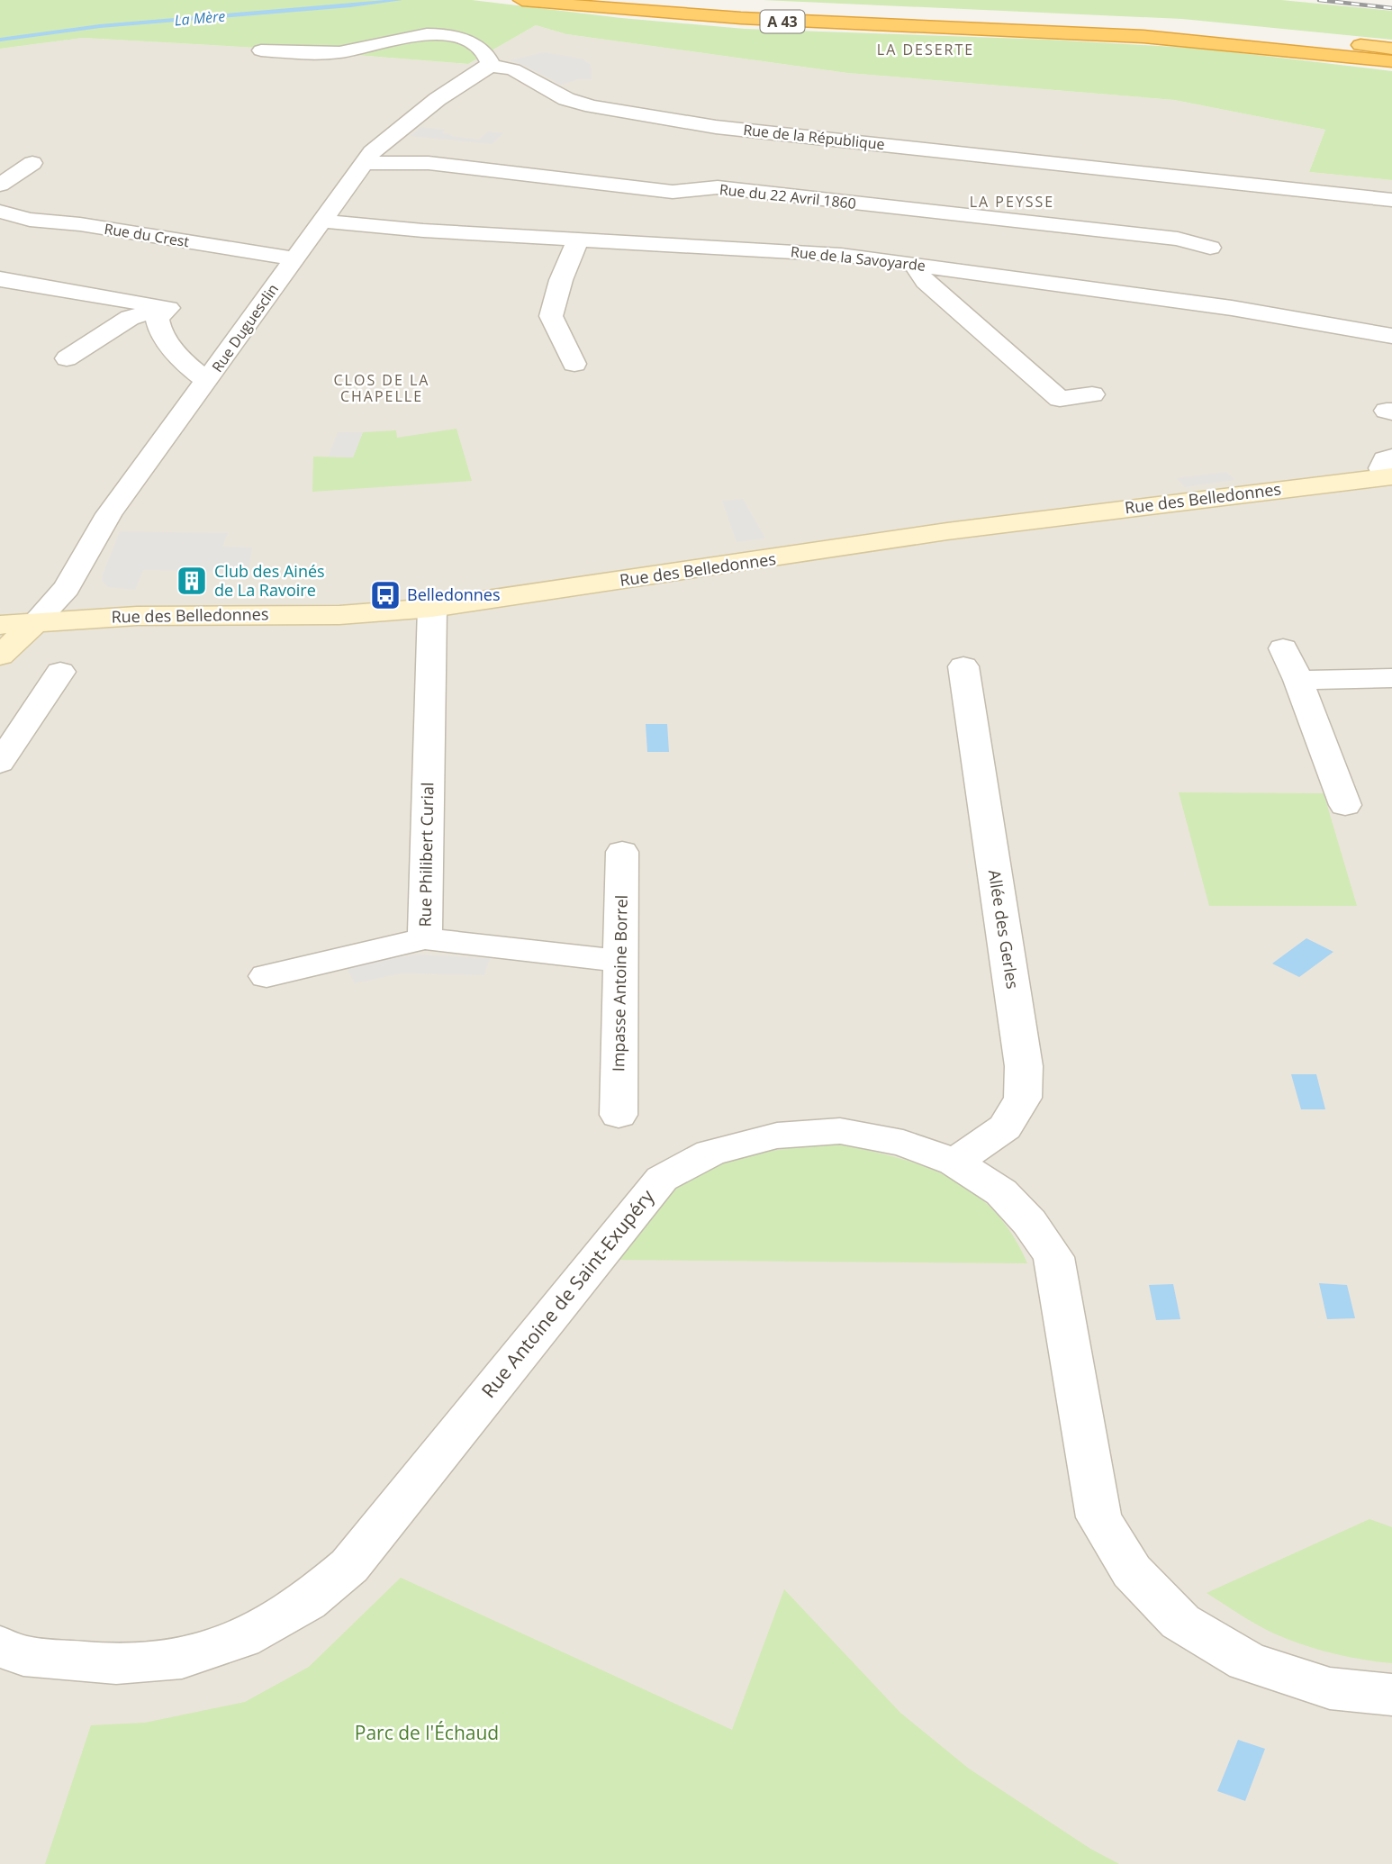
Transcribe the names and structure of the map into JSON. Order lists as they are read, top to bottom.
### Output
{
  "streets": {
    "highway": ["A 43"],
    "main road": ["Rue des Belledonnes"],
    "street": [
      "Rue de la République",
      "Rue du 22 Avril 1860",
      "Rue du Crest",
      "Rue de la Savoyarde",
      "Rue Duguesclin",
      "Rue Philibert Curial",
      "Allée des Gerles",
      "Impasse Antoine Borrel",
      "Rue Antoine de Saint-Exupéry"
    ]
  },
  "crossings": [
    ["Rue de la République", "Rue Duguesclin"],
    ["Rue du 22 Avril 1860", "Rue Duguesclin"],
    ["Rue du Crest", "Rue Duguesclin"],
    ["Rue de la Savoyarde", "Rue Duguesclin"],
    ["Rue Duguesclin", "Rue des Belledonnes"],
    ["Rue des Belledonnes", "Rue Philibert Curial"],
    ["Allée des Gerles", "Rue Antoine de Saint-Exupéry"]
  ],
  "districts": ["LA DESERTE", "LA PEYSSE", "CLOS DE LA CHAPELLE"],
  "water": ["La Mère"],
  "parks": ["Parc de l'Échaud"],
  "places": {
    "building": ["Club des Ainés de La Ravoire"],
    "bus stop": ["Belledonnes"]
  }
}
